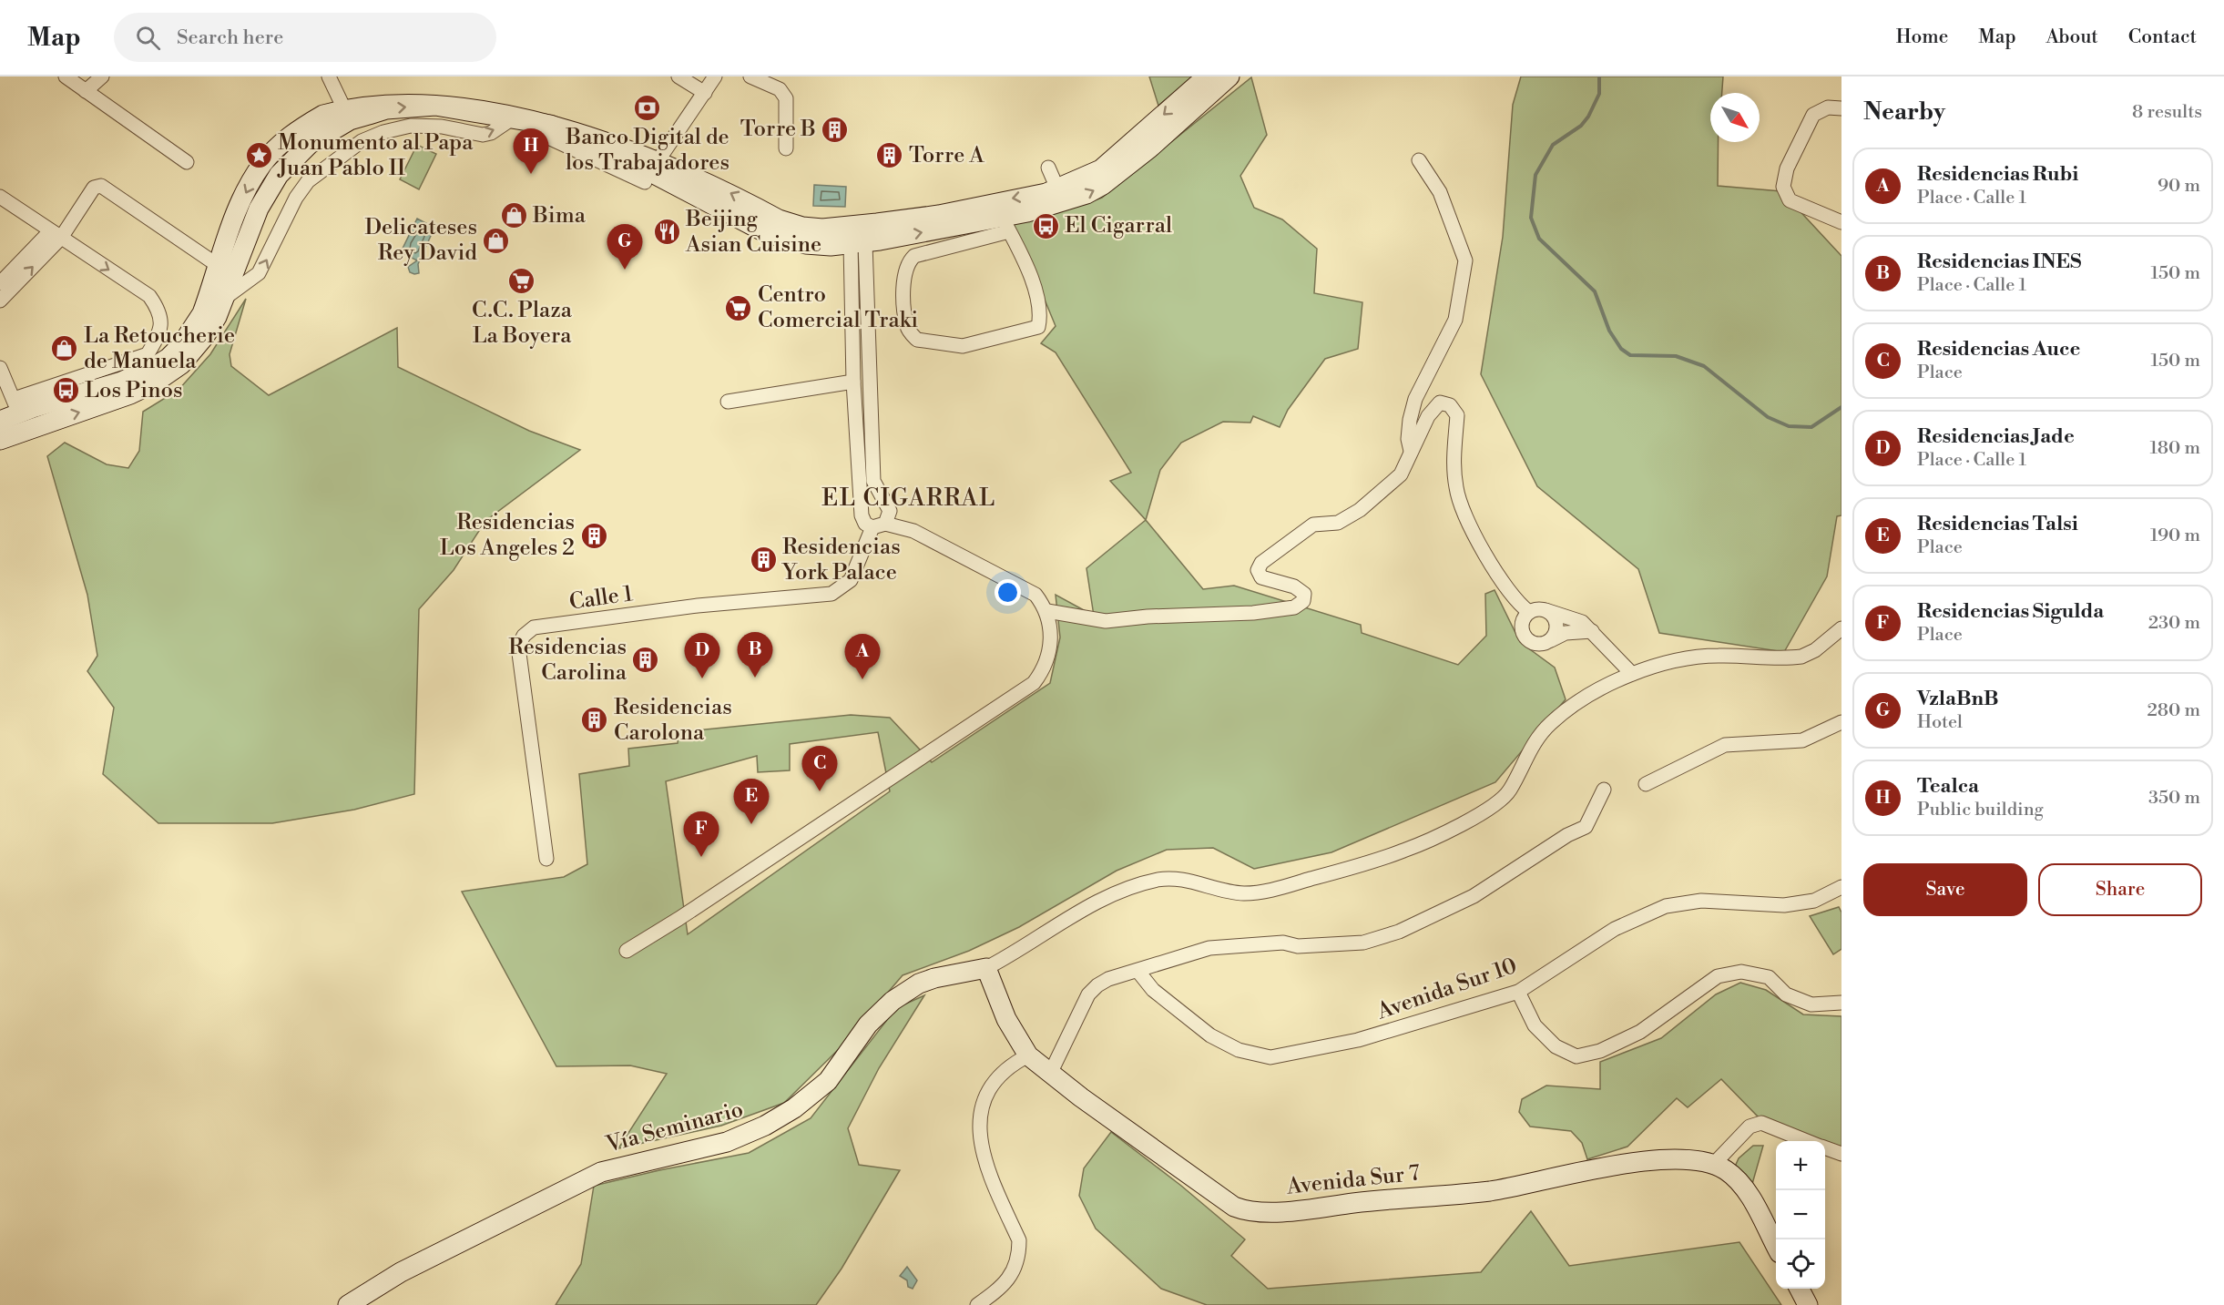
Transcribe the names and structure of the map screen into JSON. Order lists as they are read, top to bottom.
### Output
{
  "streets": {
    "main road": ["Vía Seminario", "Avenida Sur 7"],
    "street": ["Calle 1", "Avenida Sur 10"]
  },
  "crossings": [
    ["Vía Seminario", "Avenida Sur 7"]
  ],
  "districts": ["EL CIGARRAL"],
  "places": {
    "bank": ["Banco Digital de los Trabajadores"],
    "building": [
      "Torre B",
      "Torre A",
      "Residencias Los Angeles 2",
      "Residencias York Palace",
      "Residencias Carolina",
      "Residencias Carolona"
    ],
    "place": ["Monumento al Papa Juan Pablo II"],
    "shop": ["Bima", "Delicateses Rey David", "La Retoucherie de Manuela"],
    "bus stop": ["El Cigarral", "Los Pinos"],
    "restaurant": ["Beijing Asian Cuisine"],
    "supermarket": ["C.C. Plaza La Boyera", "Centro Comercial Traki"]
  },
  "north": "bottom right",
  "page": {
    "header": "Map",
    "search": "Search here",
    "nav": [
      "Home",
      "Map",
      "About",
      "Contact"
    ],
    "heading": ["Nearby", "8 results"],
    "pins": [
      "H",
      "G",
      "B",
      "D",
      "A",
      "C",
      "E",
      "F"
    ],
    "list": [
      {
        "mark": "A",
        "name": "Residencias Rubi",
        "note": "Place · Calle 1",
        "value": "90 m"
      },
      {
        "mark": "B",
        "name": "Residencias INES",
        "note": "Place · Calle 1",
        "value": "150 m"
      },
      {
        "mark": "C",
        "name": "Residencias Auce",
        "note": "Place",
        "value": "150 m"
      },
      {
        "mark": "D",
        "name": "Residencias Jade",
        "note": "Place · Calle 1",
        "value": "180 m"
      },
      {
        "mark": "E",
        "name": "Residencias Talsi",
        "note": "Place",
        "value": "190 m"
      },
      {
        "mark": "F",
        "name": "Residencias Sigulda",
        "note": "Place",
        "value": "230 m"
      },
      {
        "mark": "G",
        "name": "VzlaBnB",
        "note": "Hotel",
        "value": "280 m"
      },
      {
        "mark": "H",
        "name": "Tealca",
        "note": "Public building",
        "value": "350 m"
      }
    ],
    "buttons": ["Save", "Share"],
    "map_buttons": ["+", "−"]
  }
}
